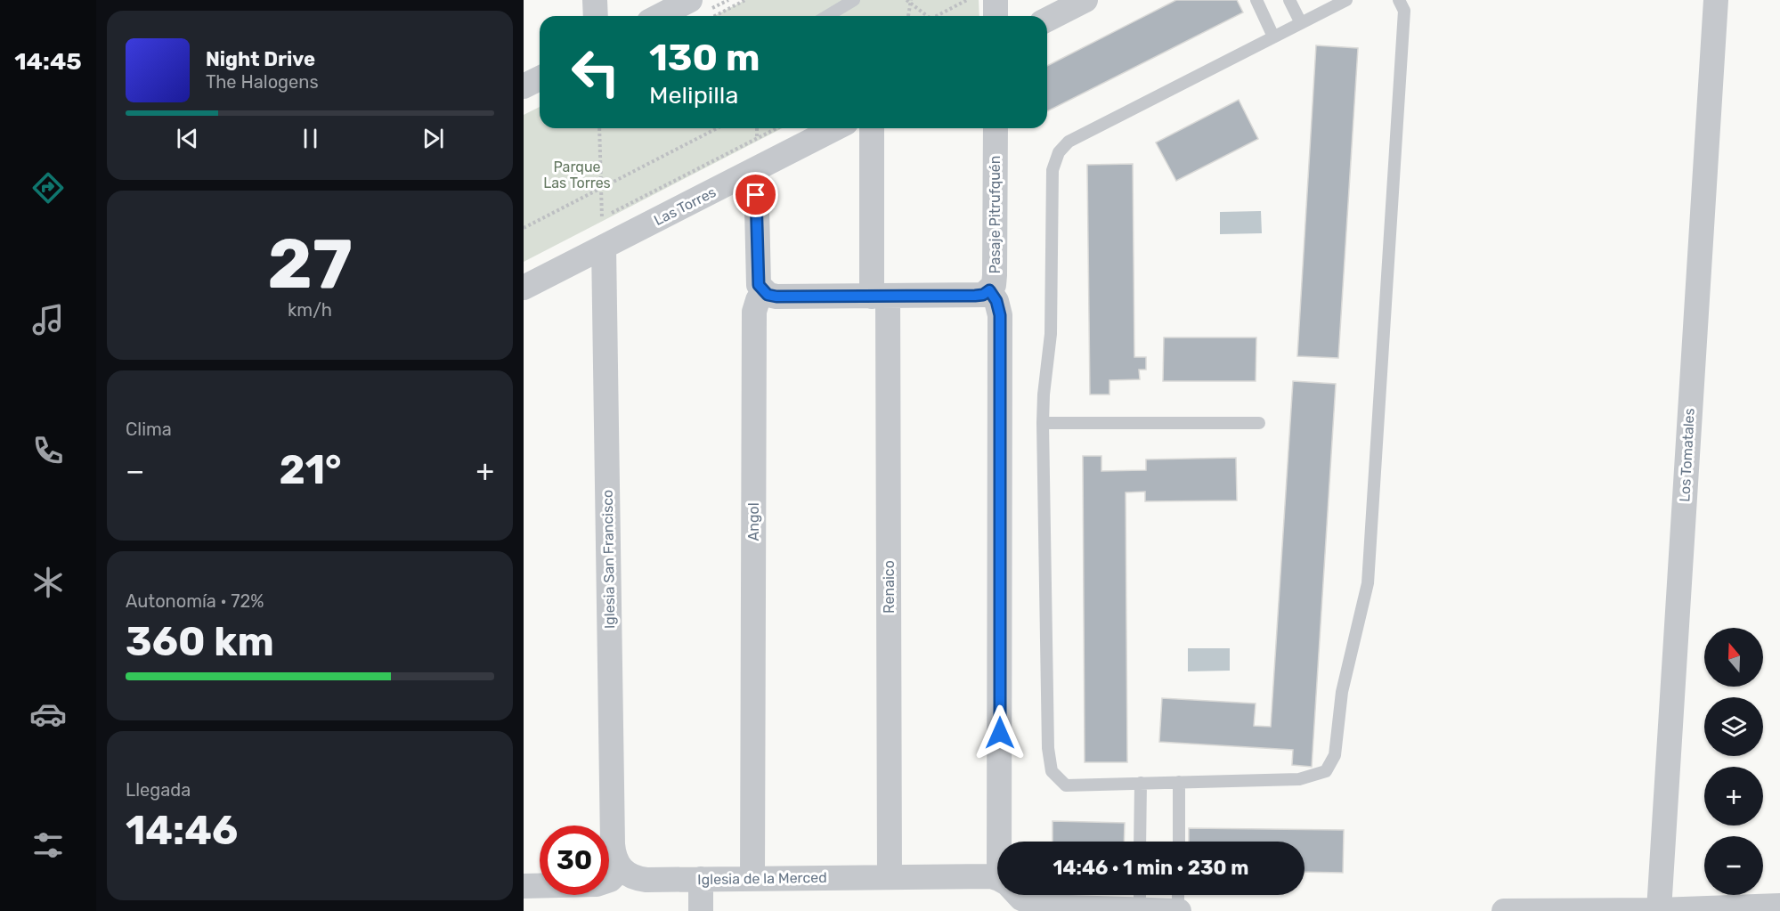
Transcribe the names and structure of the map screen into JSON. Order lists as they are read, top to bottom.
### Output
{
  "streets": {
    "street": [
      "Las Torres",
      "Pasaje Pitrufquén",
      "Los Tomatales",
      "Angol",
      "Iglesia San Francisco",
      "Renaico",
      "Iglesia de la Merced"
    ]
  },
  "crossings": [
    ["Las Torres", "Iglesia San Francisco"],
    ["Angol", "Iglesia de la Merced"],
    ["Iglesia San Francisco", "Iglesia de la Merced"],
    ["Renaico", "Iglesia de la Merced"]
  ],
  "parks": ["Parque Las Torres"],
  "north": "top",
  "page": {
    "tabs": "14:45",
    "turn": ["130 m", "Melipilla"],
    "song": ["Night Drive", "The Halogens"],
    "tile": [
      ["27", "km/h"],
      "Clima",
      ["Autonomía · 72%", "360 km"],
      ["Llegada", "14:46"]
    ],
    "heat": ["−", "21°", "+"],
    "map_buttons": ["+", "−"],
    "limit": "30",
    "trip": "14:46 · 1 min · 230 m"
  }
}
